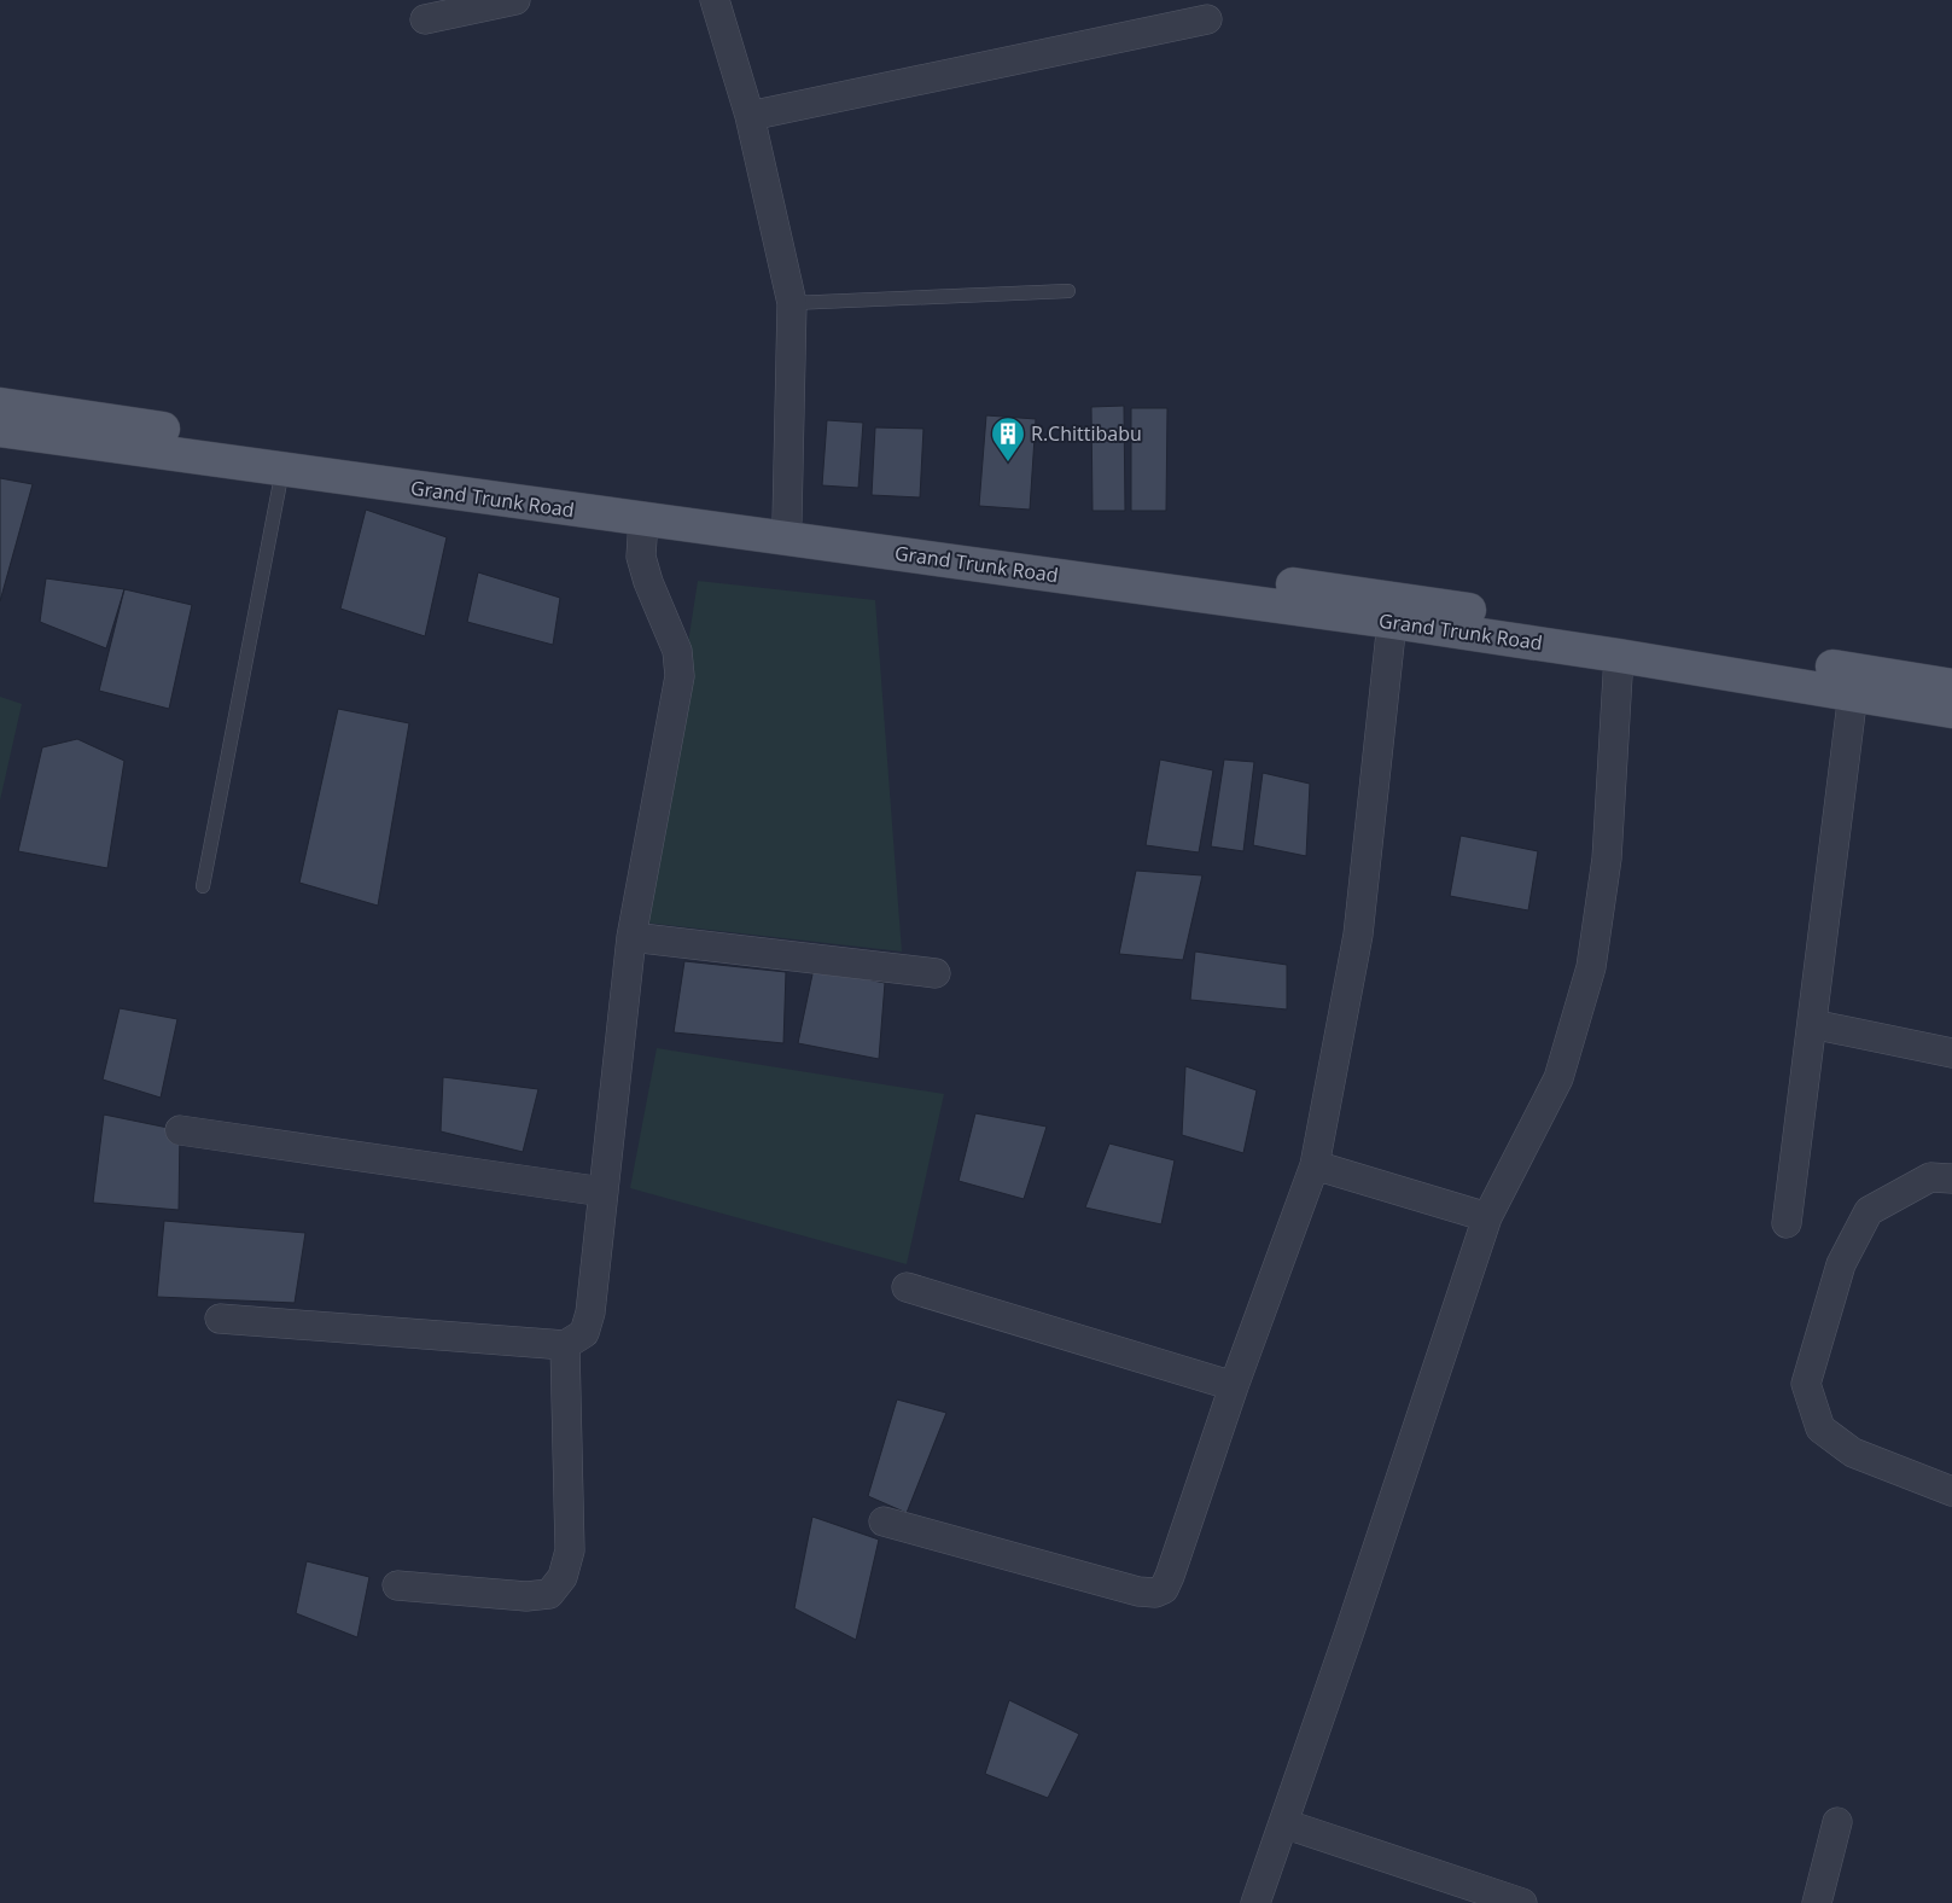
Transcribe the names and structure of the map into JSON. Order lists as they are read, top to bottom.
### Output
{
  "streets": {
    "main road": ["Grand Trunk Road"]
  },
  "places": {
    "building": ["R.Chittibabu"]
  }
}
